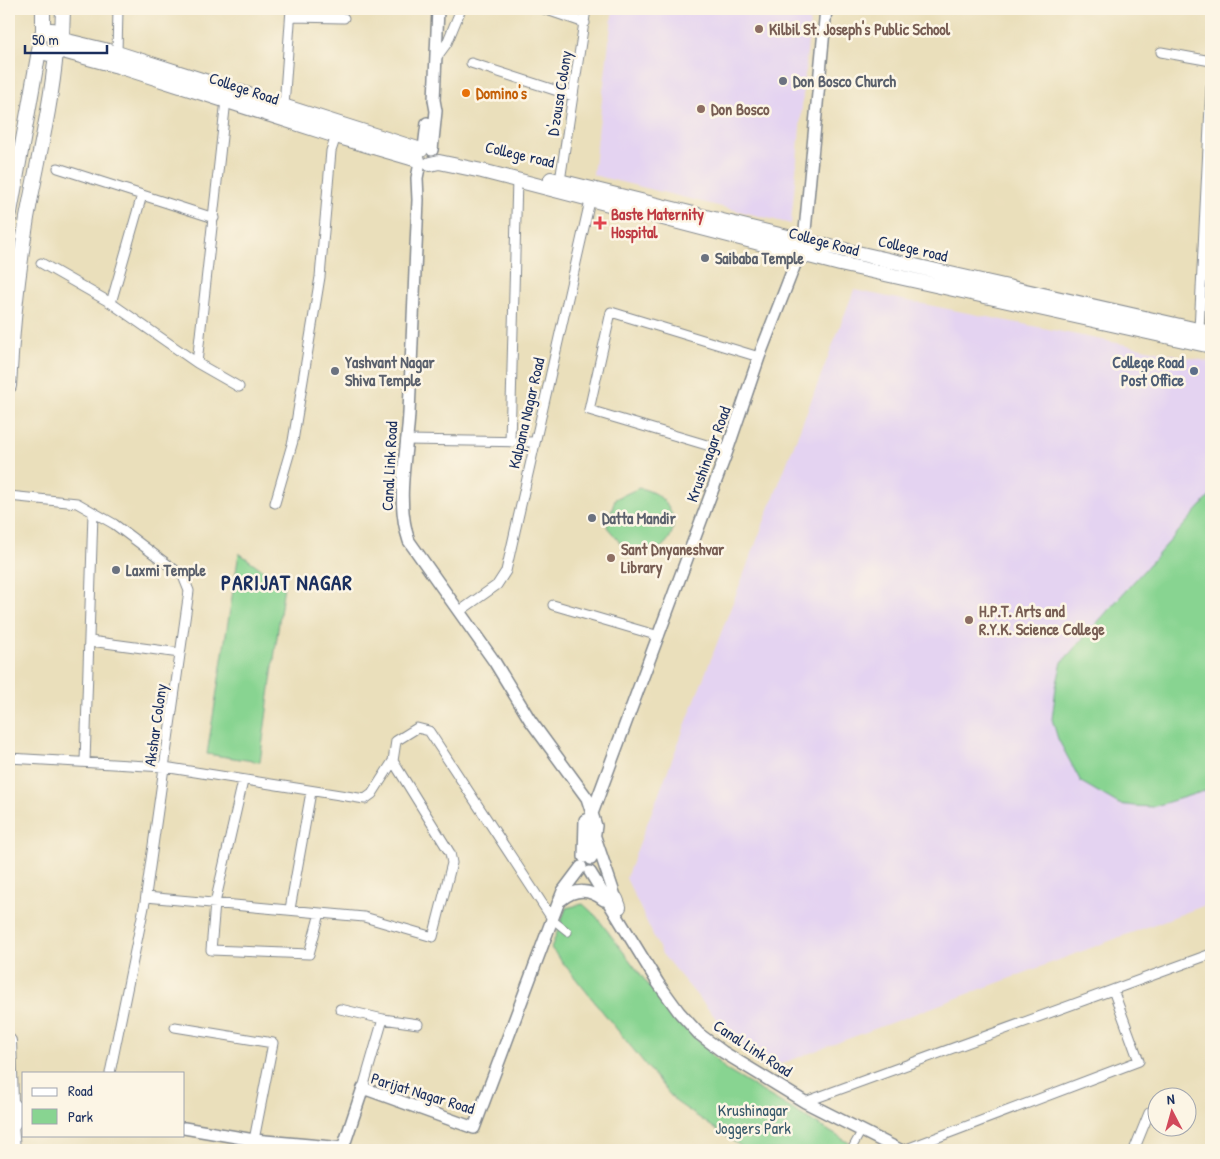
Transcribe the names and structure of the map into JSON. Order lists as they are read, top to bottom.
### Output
{
  "streets": {
    "main road": ["College Road", "College road"],
    "street": [
      "D'zousa Colony",
      "Kalpana Nagar Road",
      "Krushinagar Road",
      "Canal Link Road",
      "Akshar Colony",
      "Parijat Nagar Road"
    ]
  },
  "crossings": [
    ["College Road", "College road"],
    ["College Road", "Kalpana Nagar Road"],
    ["College Road", "Krushinagar Road"],
    ["College Road", "Canal Link Road"],
    ["D'zousa Colony", "College road"],
    ["College road", "Krushinagar Road"],
    ["College road", "Canal Link Road"],
    ["Kalpana Nagar Road", "Canal Link Road"]
  ],
  "districts": ["PARIJAT NAGAR"],
  "parks": ["Krushinagar Joggers Park"],
  "places": {
    "other": [
      "Kilbil St. Joseph's Public School",
      "Don Bosco Church",
      "Domino's",
      "Don Bosco",
      "Saibaba Temple",
      "Yashvant Nagar Shiva Temple",
      "College Road Post Office",
      "Datta Mandir",
      "Sant Dnyaneshvar Library",
      "Laxmi Temple",
      "H.P.T. Arts and R.Y.K. Science College"
    ],
    "health": ["Baste Maternity Hospital"]
  },
  "legend": ["Road", "Park"],
  "scale_bar": "50 m",
  "north": "top"
}
